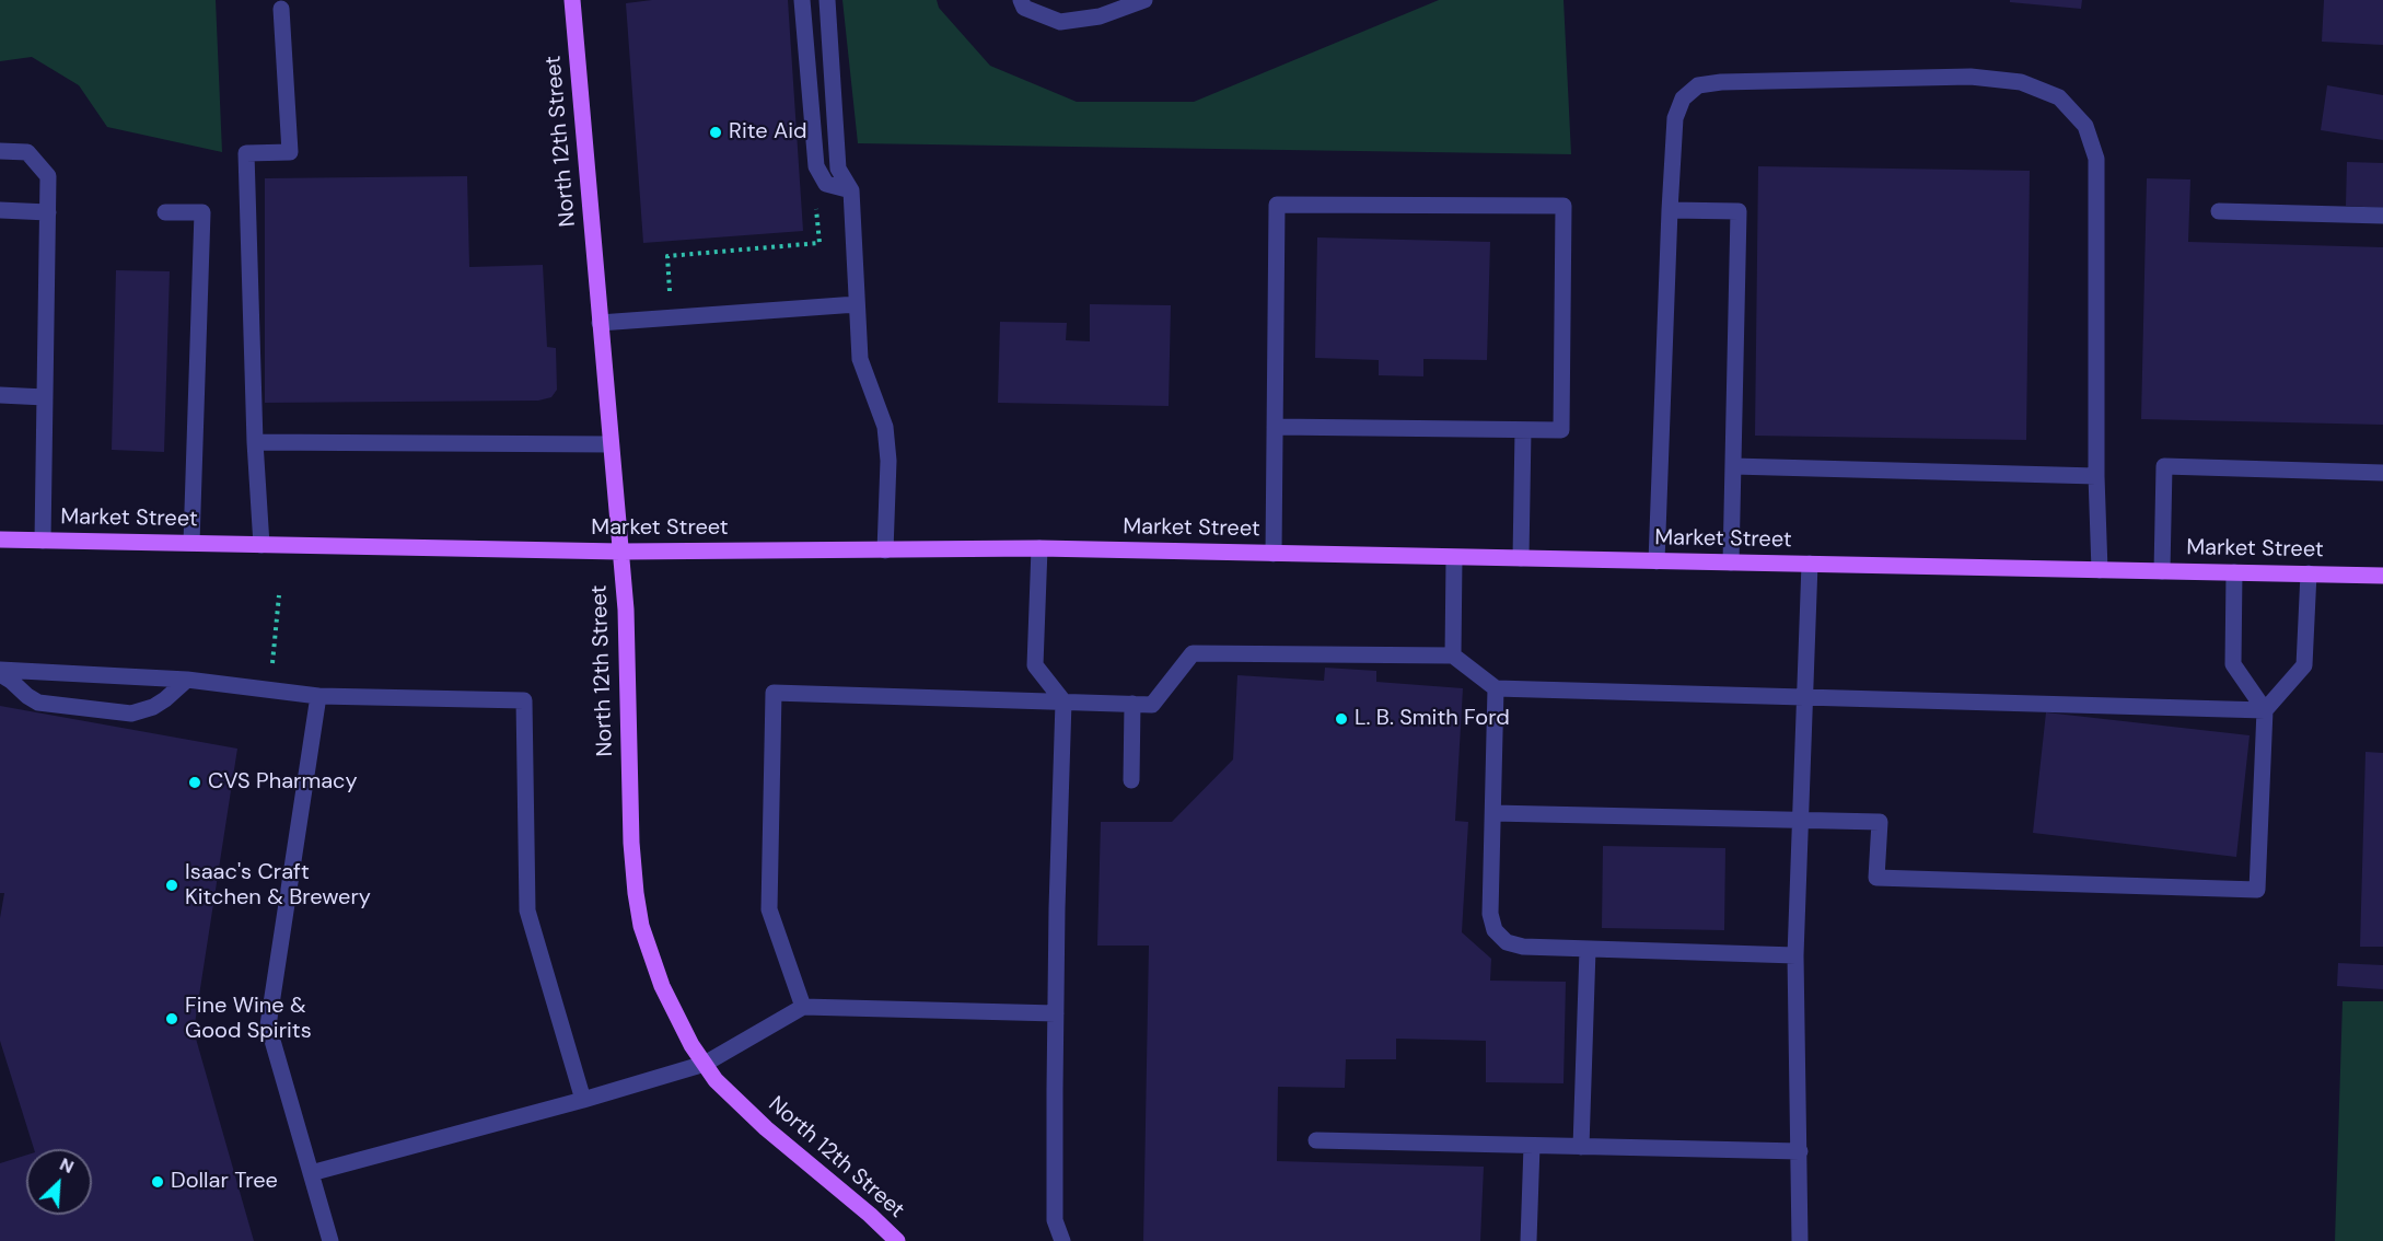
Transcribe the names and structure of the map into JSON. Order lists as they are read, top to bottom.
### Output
{
  "streets": {
    "main road": ["North 12th Street", "Market Street"]
  },
  "crossings": [
    ["North 12th Street", "Market Street"]
  ],
  "places": [
    "Rite Aid",
    "L. B. Smith Ford",
    "CVS Pharmacy",
    "Isaac's Craft Kitchen & Brewery",
    "Fine Wine & Good Spirits",
    "Dollar Tree"
  ],
  "north": "top right"
}
